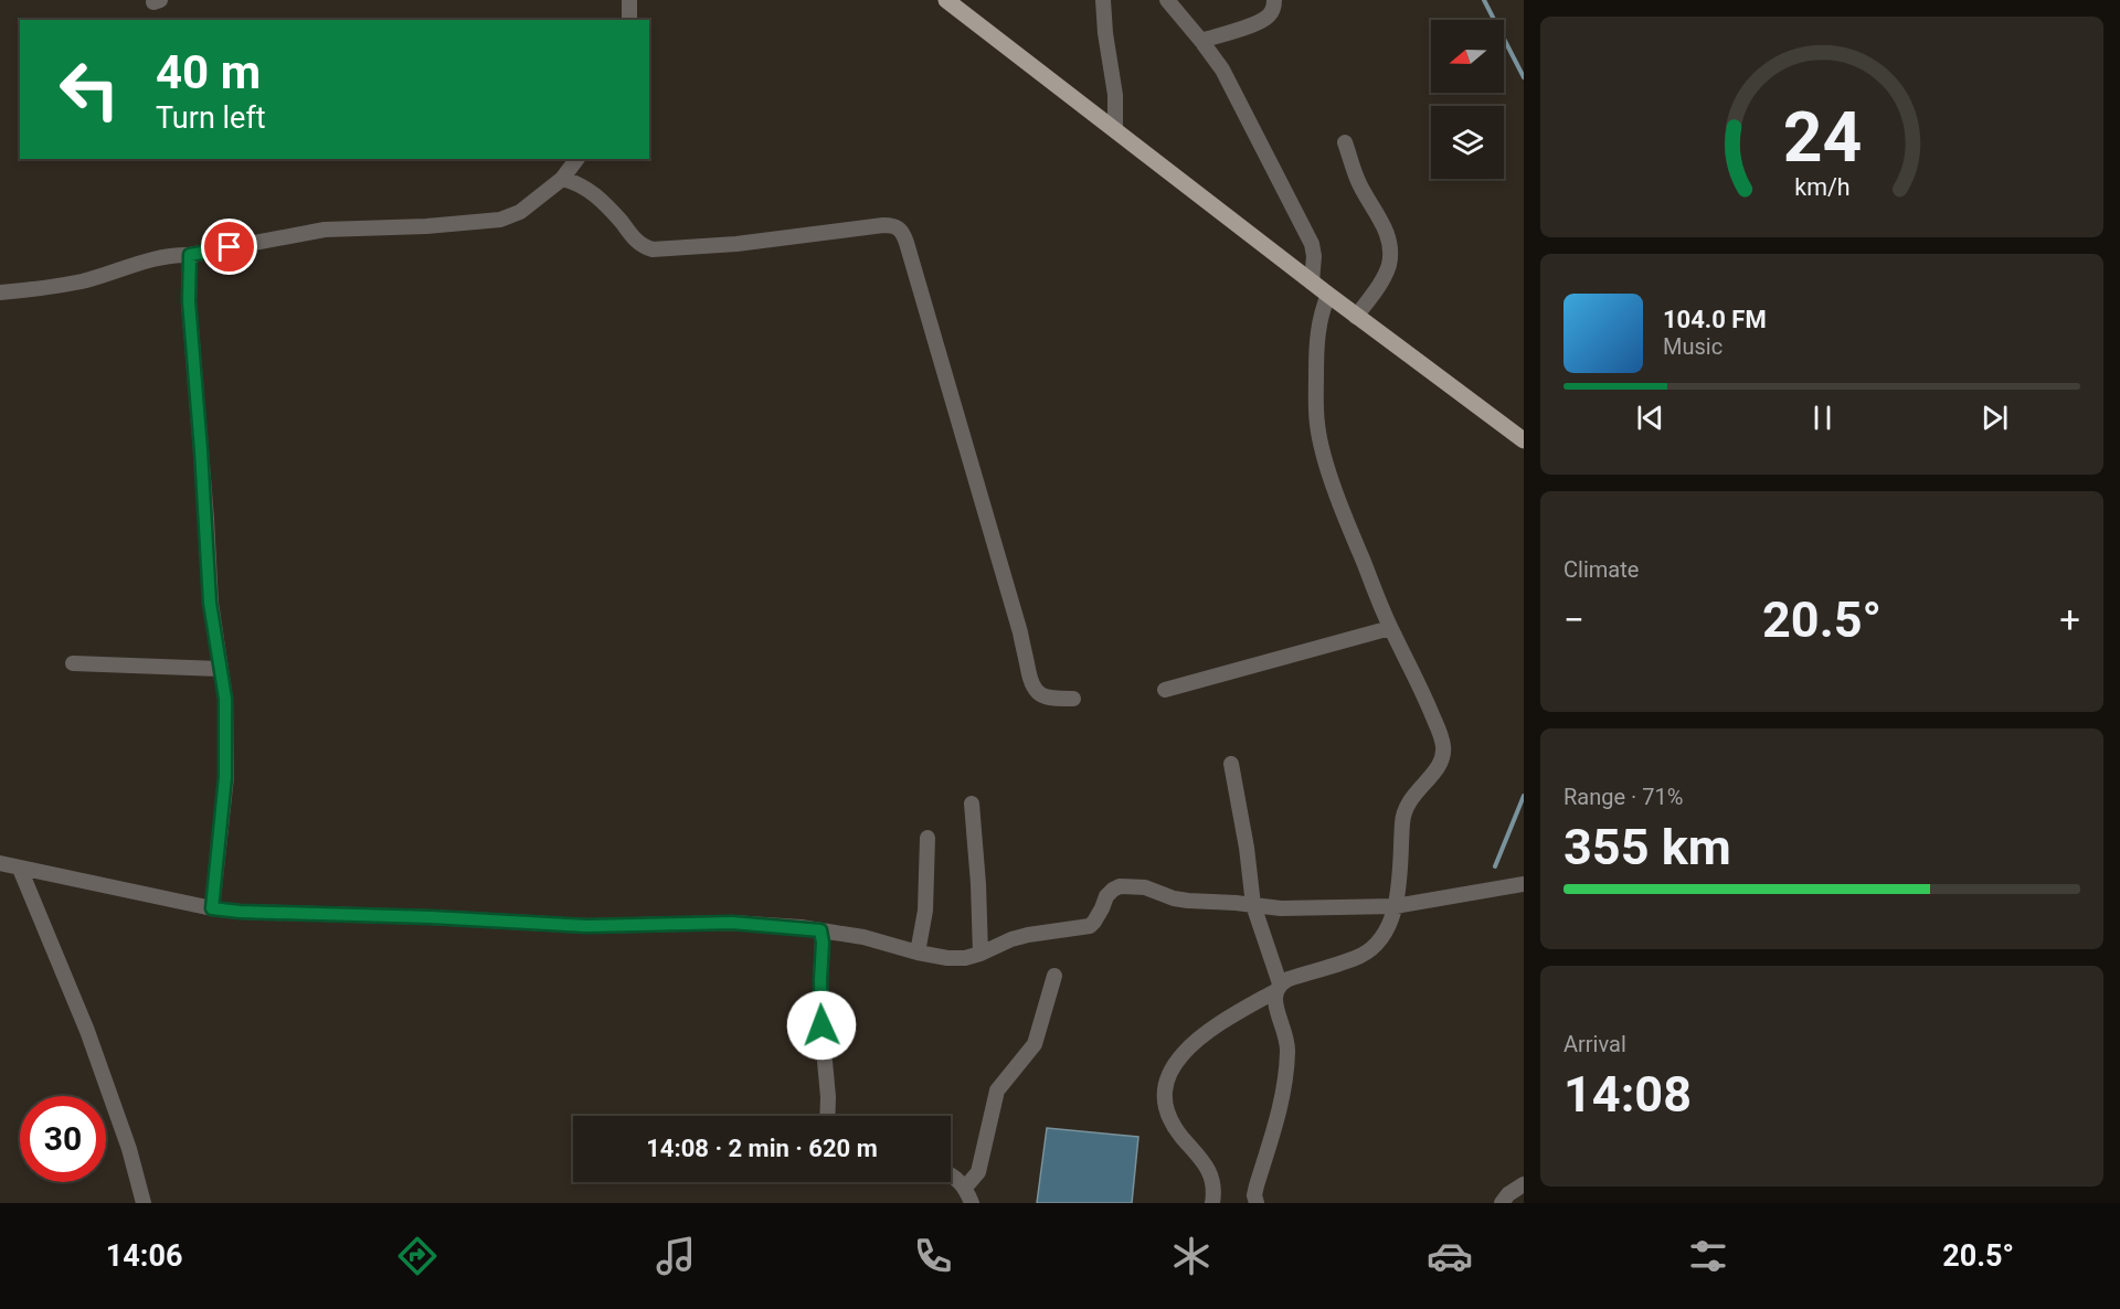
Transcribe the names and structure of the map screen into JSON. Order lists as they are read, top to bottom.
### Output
{
  "north": "left",
  "page": {
    "turn": ["40 m", "Turn left"],
    "song": ["104.0 FM", "Music"],
    "tile": [
      "Climate",
      ["Range · 71%", "355 km"],
      ["Arrival", "14:08"]
    ],
    "heat": ["−", "20.5°", "+"],
    "limit": "30",
    "trip": "14:08 · 2 min · 620 m",
    "tabs": ["14:06", "20.5°"],
    "gauge": ["24", "km/h"]
  }
}
